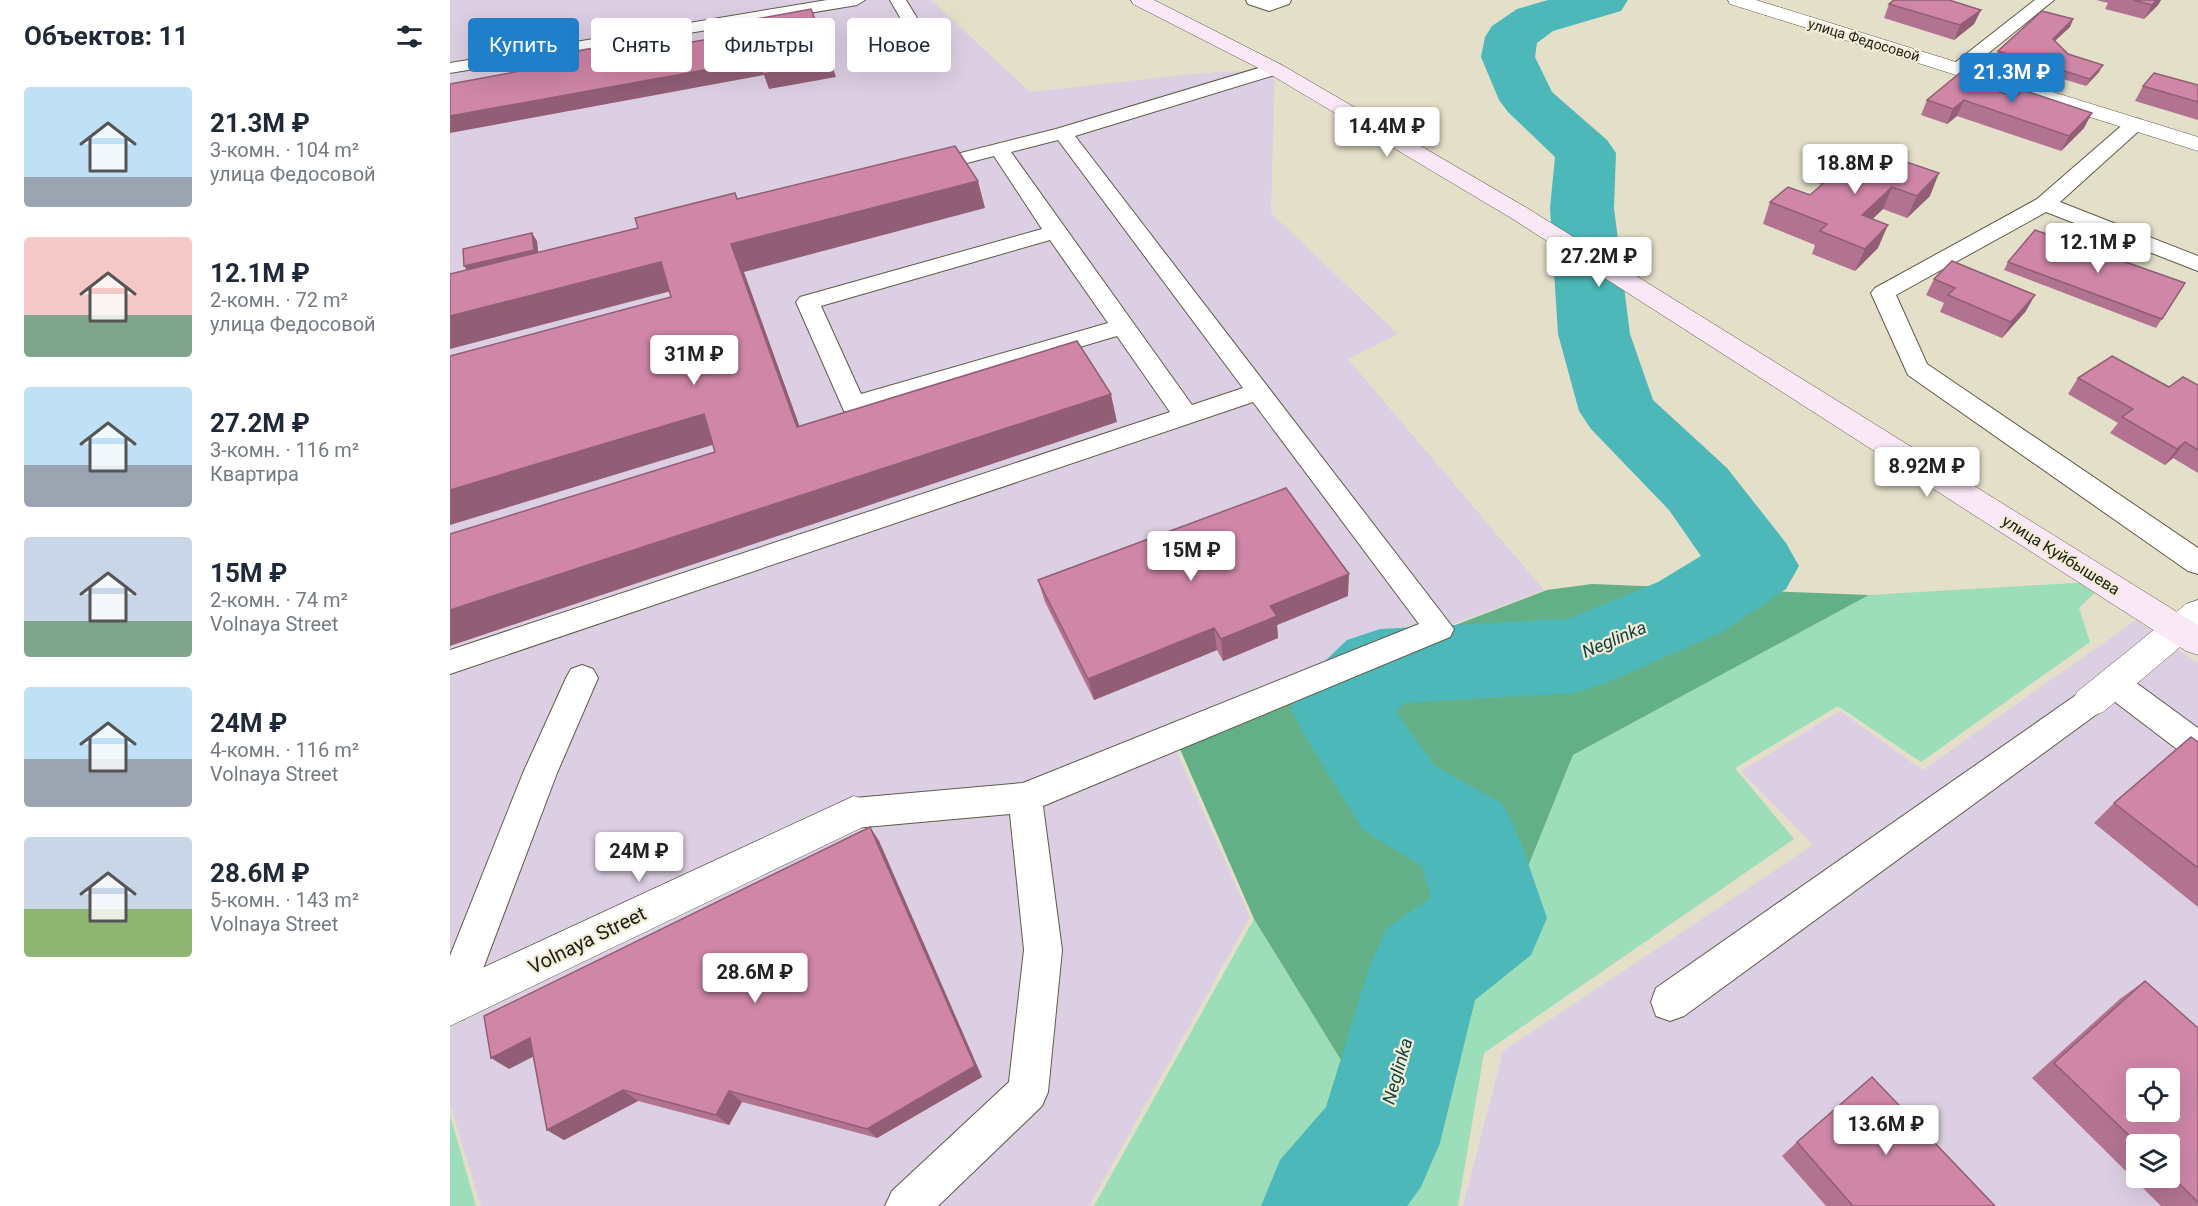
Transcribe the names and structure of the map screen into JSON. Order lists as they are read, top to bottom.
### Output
{
  "streets": {
    "main road": ["улица Куйбышева"],
    "street": ["улица Федосовой", "Volnaya Street"]
  },
  "water": ["Neglinka"],
  "page": {
    "heading": "Объектов: 11",
    "chip": [
      "Купить",
      "Снять",
      "Фильтры",
      "Новое"
    ],
    "price": [
      "21.3M ₽",
      "14.4M ₽",
      "18.8M ₽",
      "12.1M ₽",
      "27.2M ₽",
      "31M ₽",
      "8.92M ₽",
      "15M ₽",
      "24M ₽",
      "28.6M ₽",
      "13.6M ₽"
    ],
    "list": [
      {
        "name": "21.3M ₽",
        "note": "3-комн. · 104 m² · улица Федосовой"
      },
      {
        "name": "12.1M ₽",
        "note": "2-комн. · 72 m² · улица Федосовой"
      },
      {
        "name": "27.2M ₽",
        "note": "3-комн. · 116 m² · Квартира"
      },
      {
        "name": "15M ₽",
        "note": "2-комн. · 74 m² · Volnaya Street"
      },
      {
        "name": "24M ₽",
        "note": "4-комн. · 116 m² · Volnaya Street"
      },
      {
        "name": "28.6M ₽",
        "note": "5-комн. · 143 m² · Volnaya Street"
      }
    ]
  }
}
